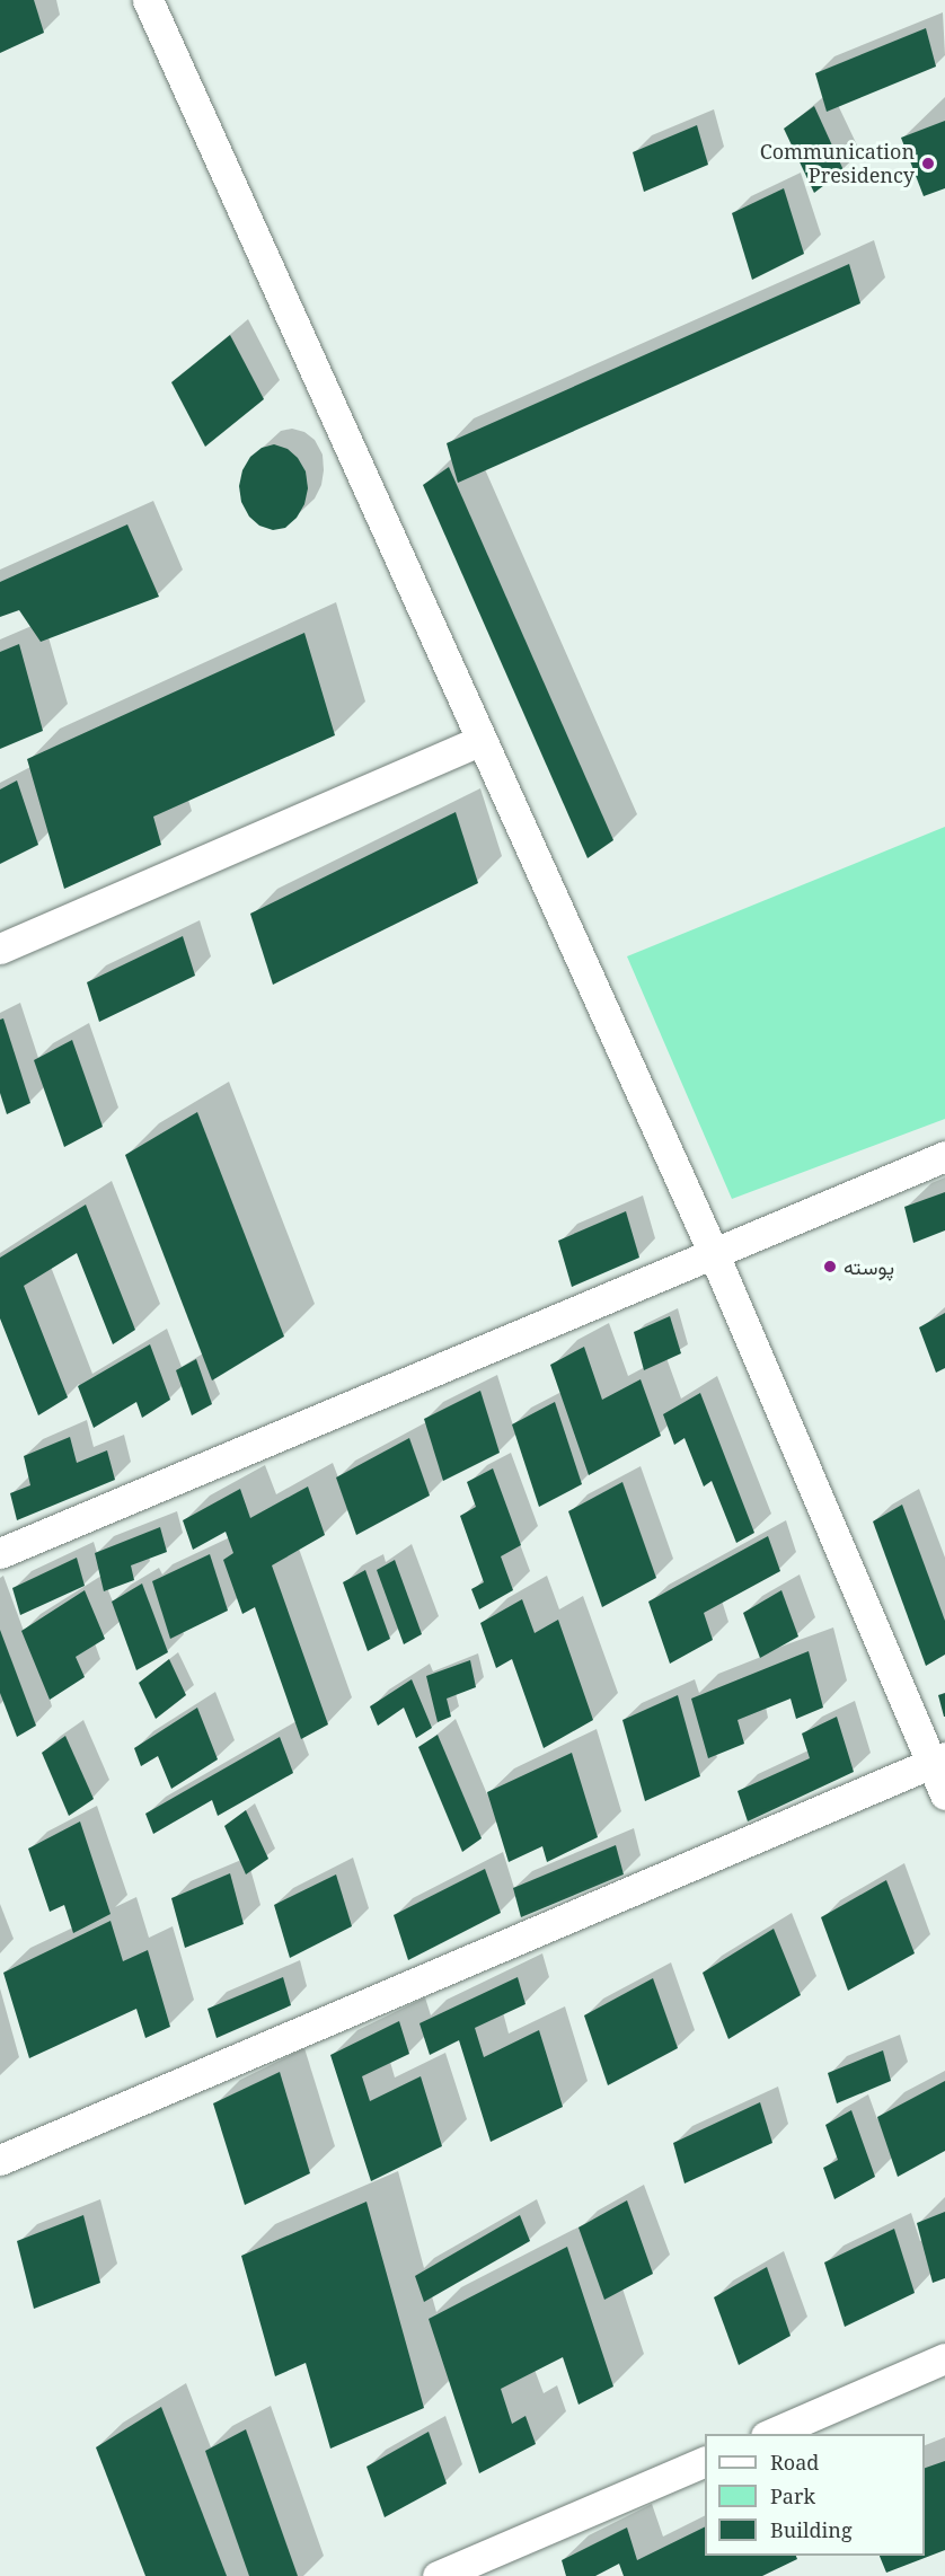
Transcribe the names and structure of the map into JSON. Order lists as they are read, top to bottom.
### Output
{
  "places": ["Communication Presidency", "پوسته"],
  "legend": ["Road", "Park", "Building"]
}
